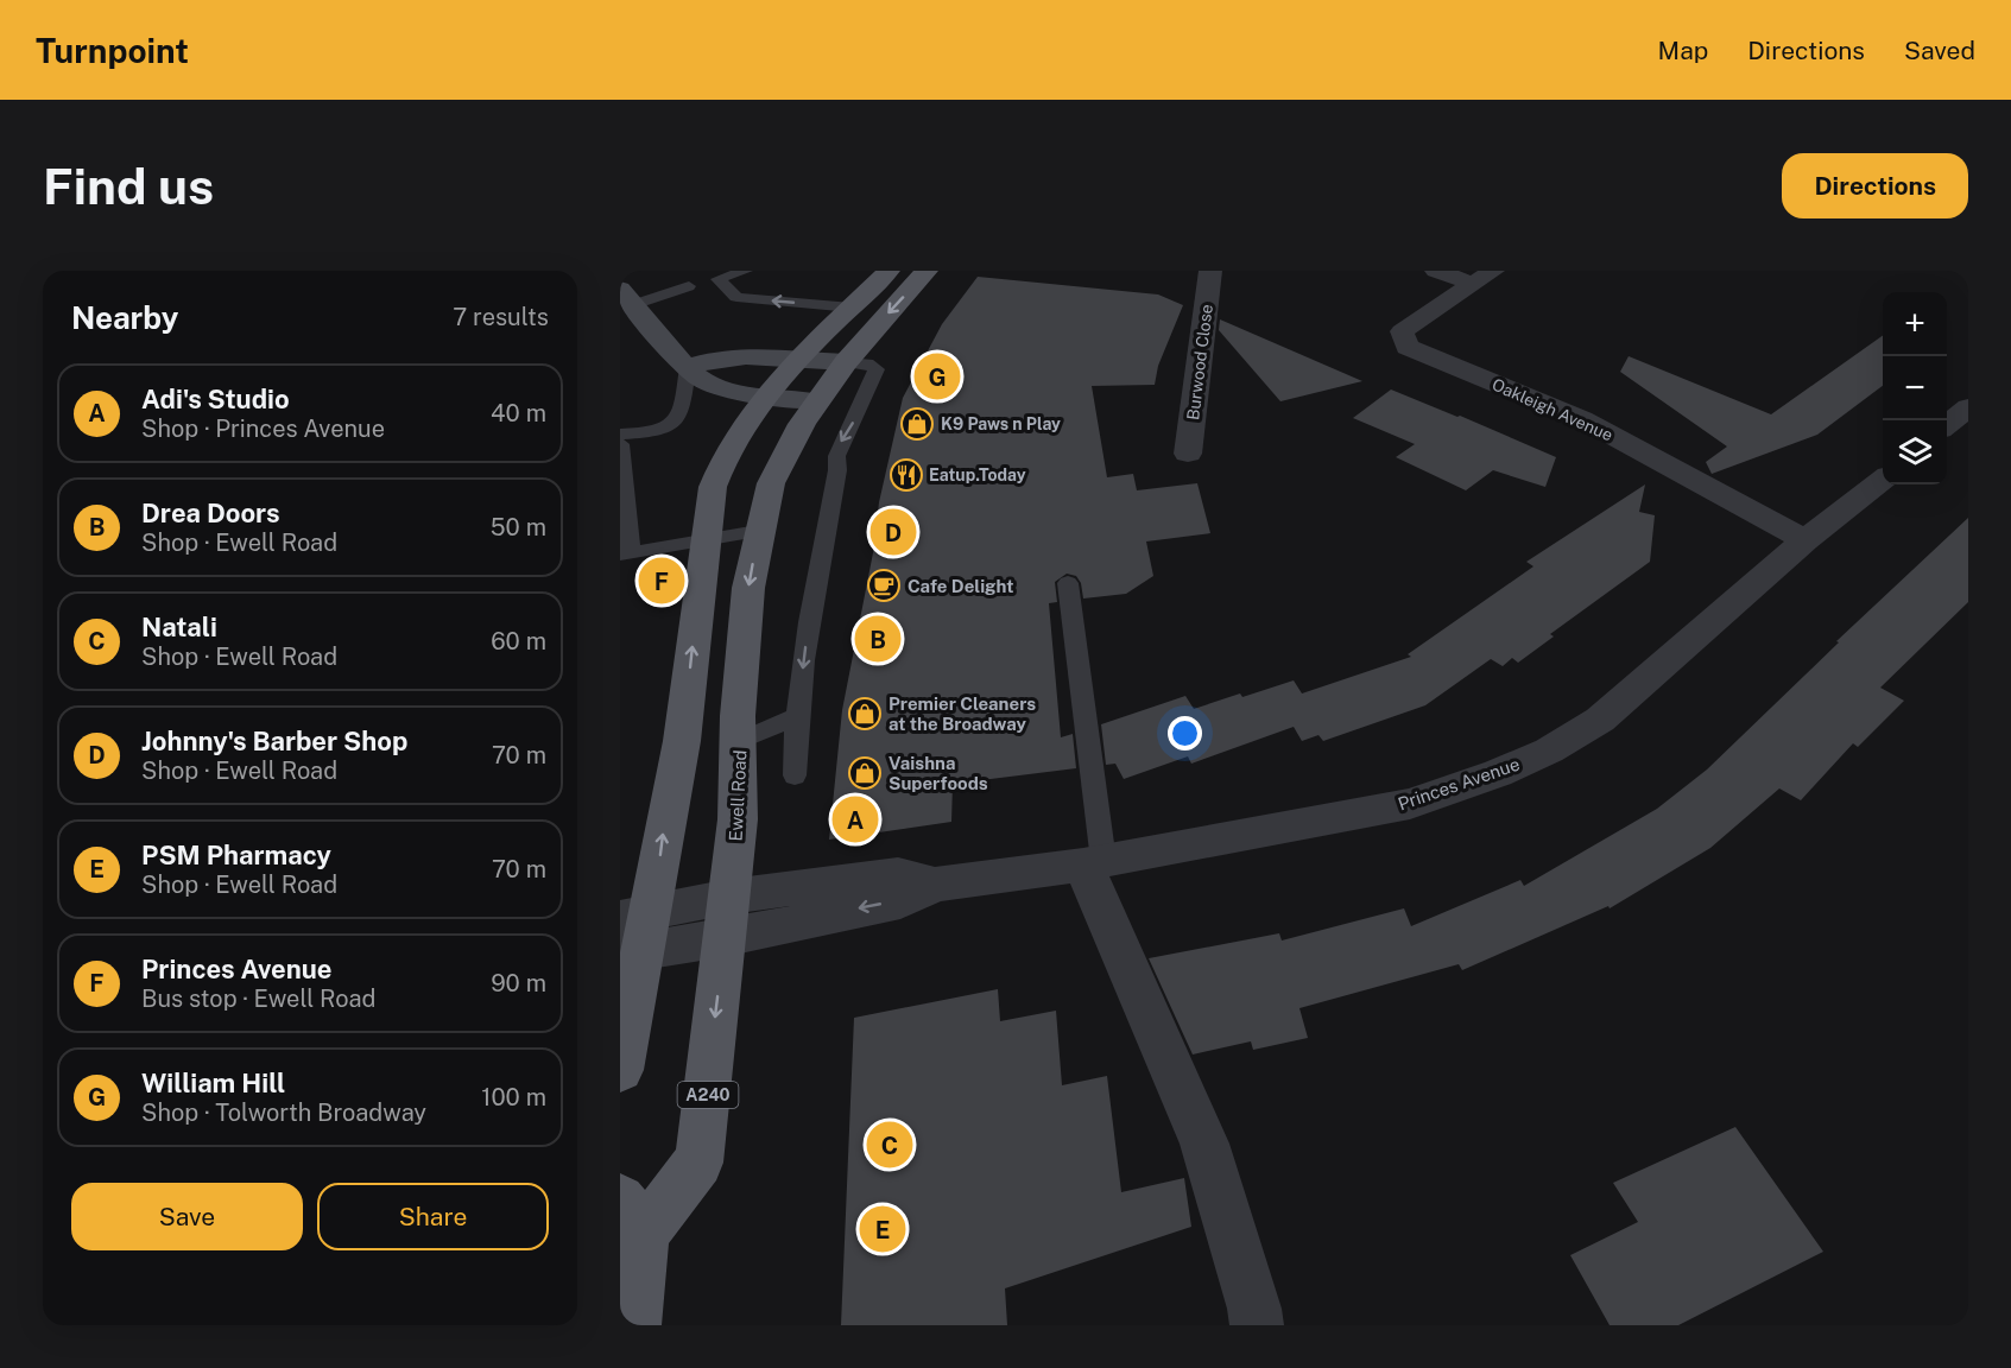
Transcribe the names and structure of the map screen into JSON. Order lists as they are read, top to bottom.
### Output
{
  "streets": {
    "main road": ["Ewell Road", "A240"],
    "street": ["Burwood Close", "Oakleigh Avenue", "Princes Avenue"]
  },
  "crossings": [
    ["Oakleigh Avenue", "Princes Avenue"],
    ["Princes Avenue", "Ewell Road"],
    ["Ewell Road", "A240"]
  ],
  "places": {
    "shop": ["K9 Paws n Play", "Premier Cleaners at the Broadway", "Vaishna Superfoods"],
    "restaurant": ["Eatup.Today"],
    "cafe": ["Cafe Delight"]
  },
  "page": {
    "header": "Turnpoint",
    "nav": ["Map", "Directions", "Saved"],
    "buttons": [
      "Directions",
      ["Save", "Share"]
    ],
    "title": "Find us",
    "heading": ["Nearby", "7 results"],
    "map_buttons": ["+", "−"],
    "pins": [
      "G",
      "D",
      "F",
      "B",
      "A",
      "C",
      "E"
    ],
    "list": [
      {
        "mark": "A",
        "name": "Adi's Studio",
        "note": "Shop · Princes Avenue",
        "value": "40 m"
      },
      {
        "mark": "B",
        "name": "Drea Doors",
        "note": "Shop · Ewell Road",
        "value": "50 m"
      },
      {
        "mark": "C",
        "name": "Natali",
        "note": "Shop · Ewell Road",
        "value": "60 m"
      },
      {
        "mark": "D",
        "name": "Johnny's Barber Shop",
        "note": "Shop · Ewell Road",
        "value": "70 m"
      },
      {
        "mark": "E",
        "name": "PSM Pharmacy",
        "note": "Shop · Ewell Road",
        "value": "70 m"
      },
      {
        "mark": "F",
        "name": "Princes Avenue",
        "note": "Bus stop · Ewell Road",
        "value": "90 m"
      },
      {
        "mark": "G",
        "name": "William Hill",
        "note": "Shop · Tolworth Broadway",
        "value": "100 m"
      }
    ]
  }
}
